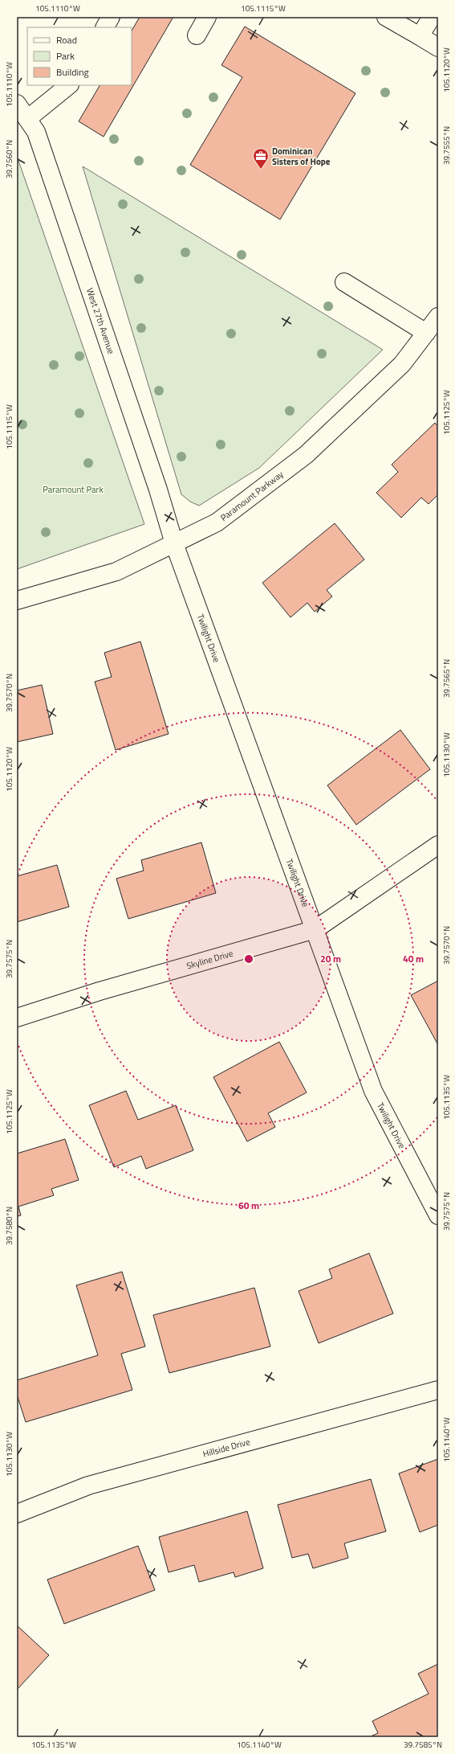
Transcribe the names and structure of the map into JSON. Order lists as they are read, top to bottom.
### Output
{
  "streets": {
    "street": [
      "West 27th Avenue",
      "Paramount Parkway",
      "Twilight Drive",
      "Skyline Drive",
      "Hillside Drive"
    ]
  },
  "crossings": [
    ["West 27th Avenue", "Paramount Parkway"],
    ["West 27th Avenue", "Twilight Drive"],
    ["Paramount Parkway", "Twilight Drive"],
    ["Twilight Drive", "Skyline Drive"]
  ],
  "parks": ["Paramount Park"],
  "places": {
    "office": ["Dominican Sisters of Hope"]
  },
  "legend": ["Road", "Park", "Building"],
  "coordinates": [
    "105.1110°W",
    "105.1115°W",
    "105.1120°W",
    "39.7555°N",
    "39.7560°N",
    "105.1125°W",
    "39.7565°N",
    "39.7570°N",
    "105.1130°W",
    "39.7575°N",
    "105.1135°W",
    "39.7580°N",
    "105.1140°W",
    "39.7585°N"
  ],
  "rings": ["20 m", "40 m", "60 m"]
}
